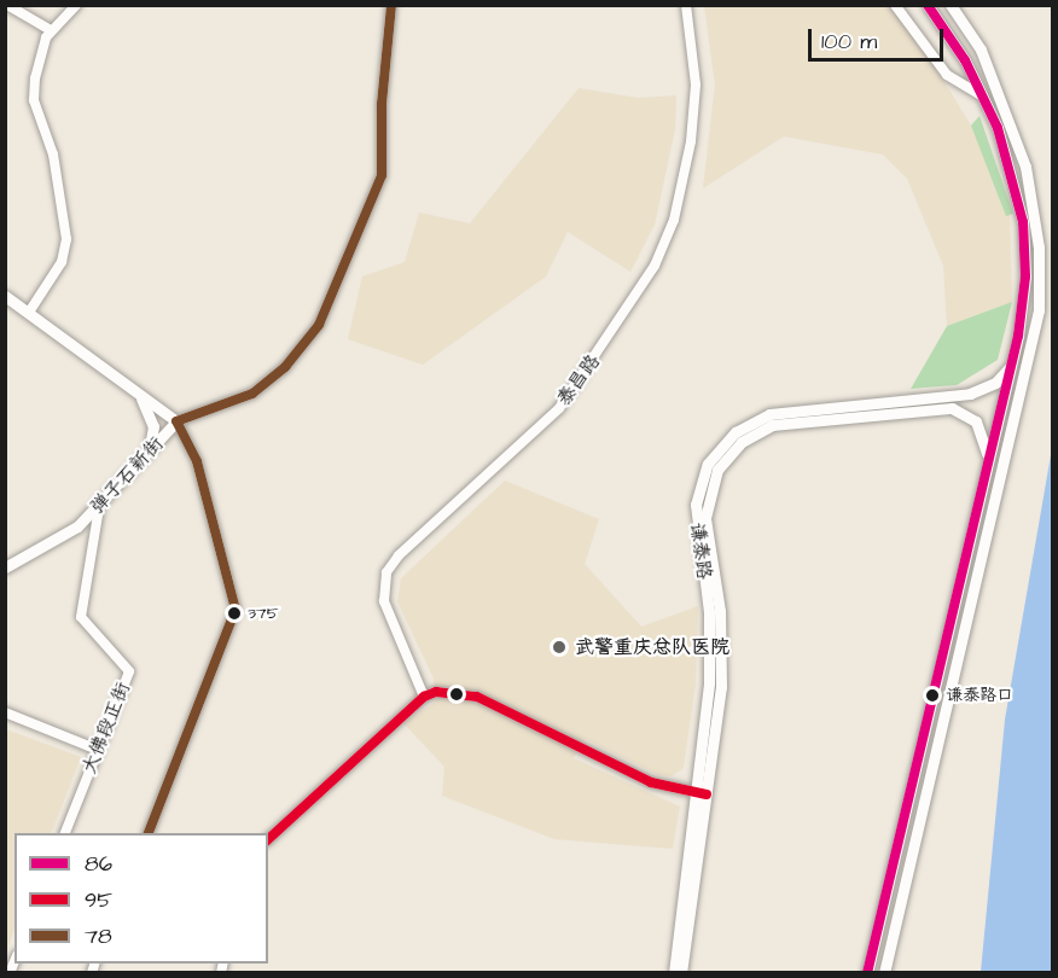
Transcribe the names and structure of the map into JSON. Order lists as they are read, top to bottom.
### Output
{
  "streets": {
    "main road": ["弹子石新街", "谦泰路"],
    "street": ["泰昌路", "大佛段正街"]
  },
  "crossings": [
    ["弹子石新街", "大佛段正街"]
  ],
  "places": ["375", "武警重庆总队医院", "谦泰路口"],
  "lines": ["transit line 86", "transit line 78", "transit line 95"],
  "legend": ["86", "95", "78"],
  "scale_bar": "100 m"
}
